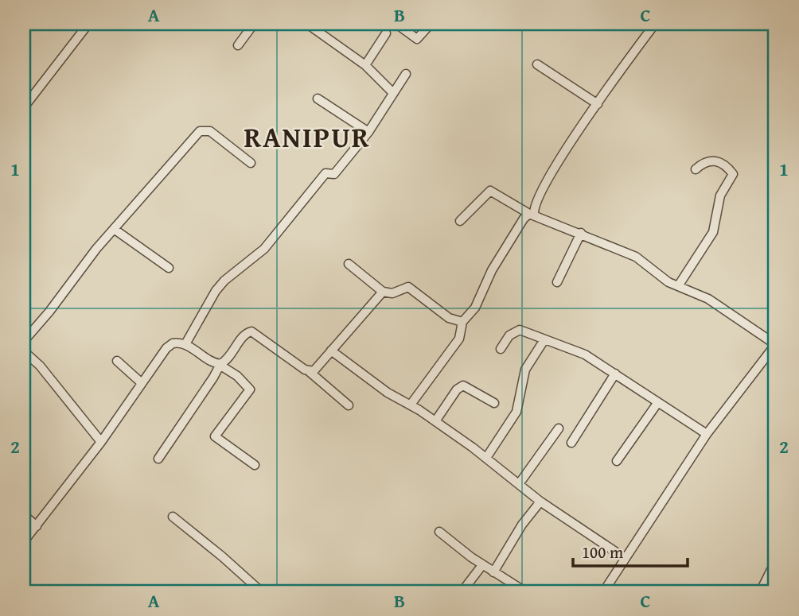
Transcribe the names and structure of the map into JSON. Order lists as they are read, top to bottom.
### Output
{
  "districts": ["RANIPUR"],
  "scale_bar": "100 m",
  "grid": {
    "columns": ["A", "B", "C"],
    "rows": ["1", "2"]
  }
}
